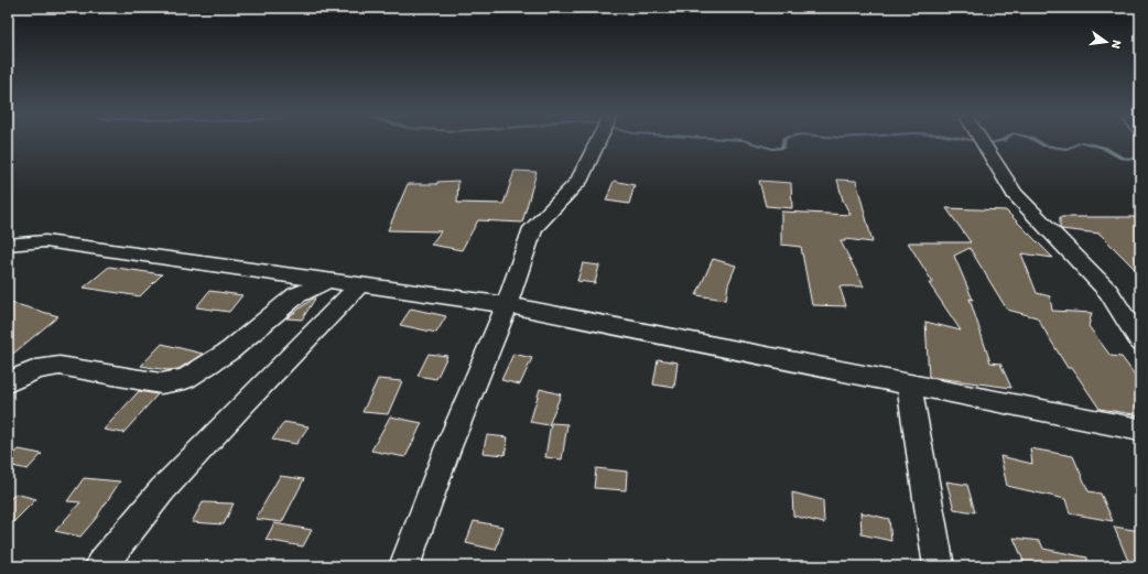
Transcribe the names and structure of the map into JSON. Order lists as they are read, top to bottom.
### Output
{
  "north": "right"
}
